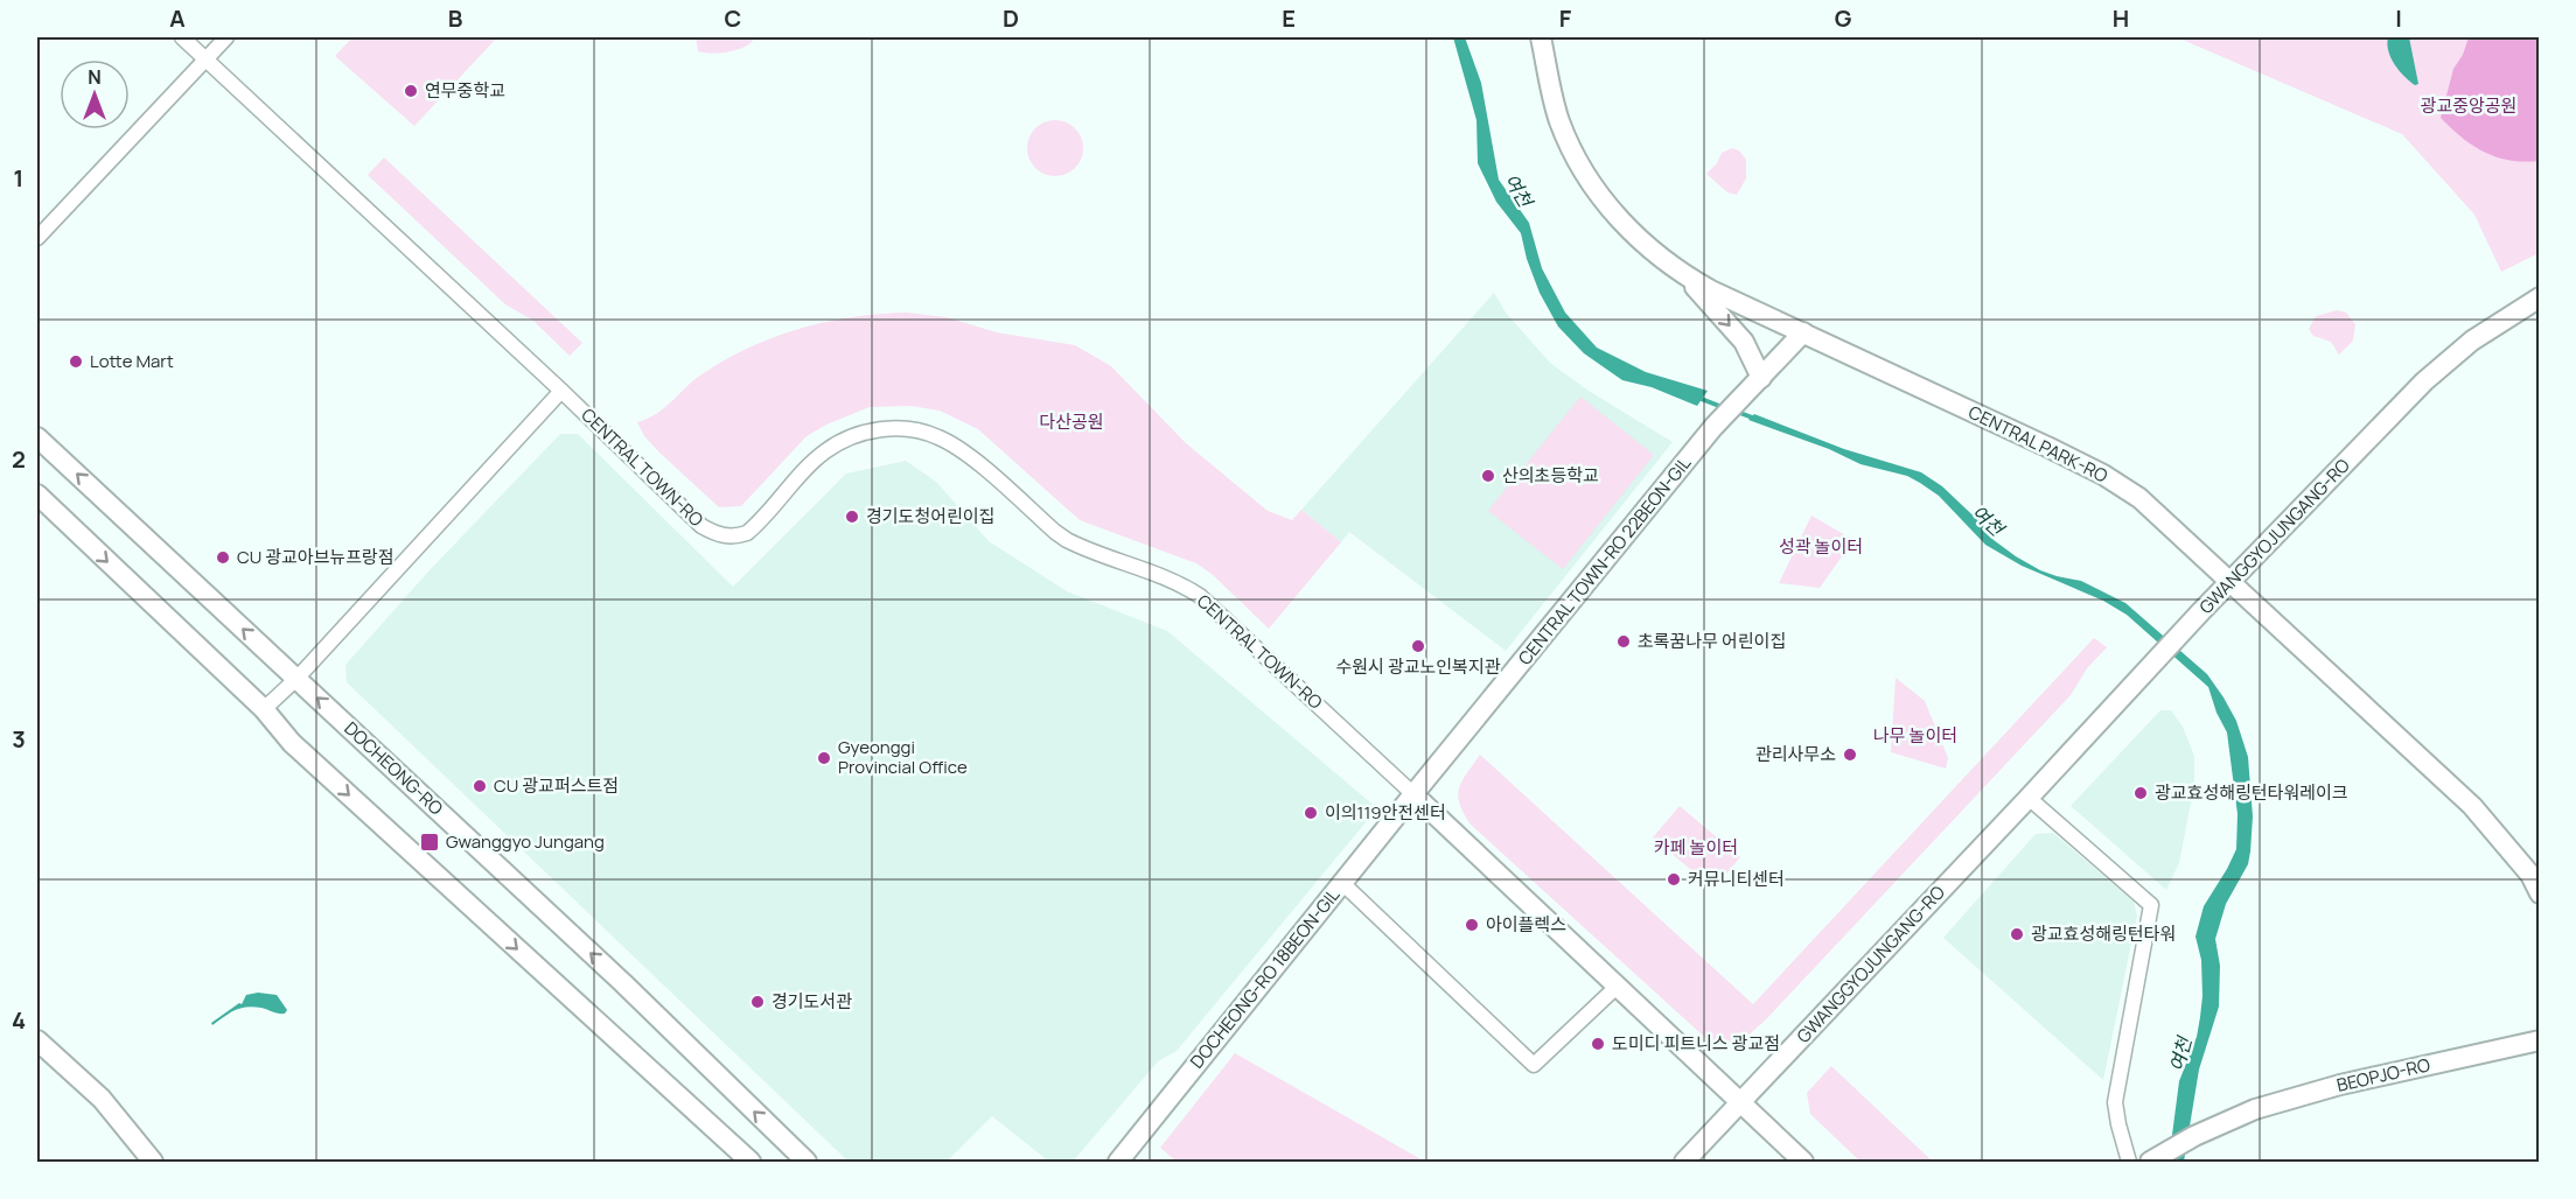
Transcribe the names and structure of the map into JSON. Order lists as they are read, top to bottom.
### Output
{
  "streets": {
    "street": [
      "CENTRAL PARK-RO",
      "CENTRAL TOWN-RO",
      "GWANGGYOJUNGANG-RO",
      "CENTRAL TOWN-RO 22BEON-GIL",
      "DOCHEONG-RO",
      "DOCHEONG-RO 18BEON-GIL",
      "BEOPJO-RO"
    ]
  },
  "crossings": [
    ["CENTRAL PARK-RO", "GWANGGYOJUNGANG-RO"],
    ["CENTRAL PARK-RO", "CENTRAL TOWN-RO 22BEON-GIL"],
    ["CENTRAL TOWN-RO", "GWANGGYOJUNGANG-RO"],
    ["CENTRAL TOWN-RO", "CENTRAL TOWN-RO 22BEON-GIL"],
    ["CENTRAL TOWN-RO", "DOCHEONG-RO 18BEON-GIL"],
    ["CENTRAL TOWN-RO 22BEON-GIL", "DOCHEONG-RO 18BEON-GIL"]
  ],
  "water": ["여천"],
  "parks": [
    "광교중앙공원",
    "다산공원",
    "성곽 놀이터",
    "나무 놀이터",
    "카페 놀이터"
  ],
  "places": {
    "other": [
      "연무중학교",
      "Lotte Mart",
      "산의초등학교",
      "경기도청어린이집",
      "CU 광교아브뉴프랑점",
      "초록꿈나무 어린이집",
      "수원시 광교노인복지관",
      "관리사무소",
      "Gyeonggi Provincial Office",
      "CU 광교퍼스트점",
      "광교효성해링턴타워레이크",
      "이의119안전센터",
      "커뮤니티센터",
      "아이플렉스",
      "광교효성해링턴타워",
      "경기도서관",
      "도미디 피트니스 광교점"
    ],
    "transit": ["Gwanggyo Jungang"]
  },
  "north": "top",
  "grid": {
    "columns": [
      "A",
      "B",
      "C",
      "D",
      "E",
      "F",
      "G",
      "H",
      "I"
    ],
    "rows": [
      "1",
      "2",
      "3",
      "4"
    ]
  }
}
